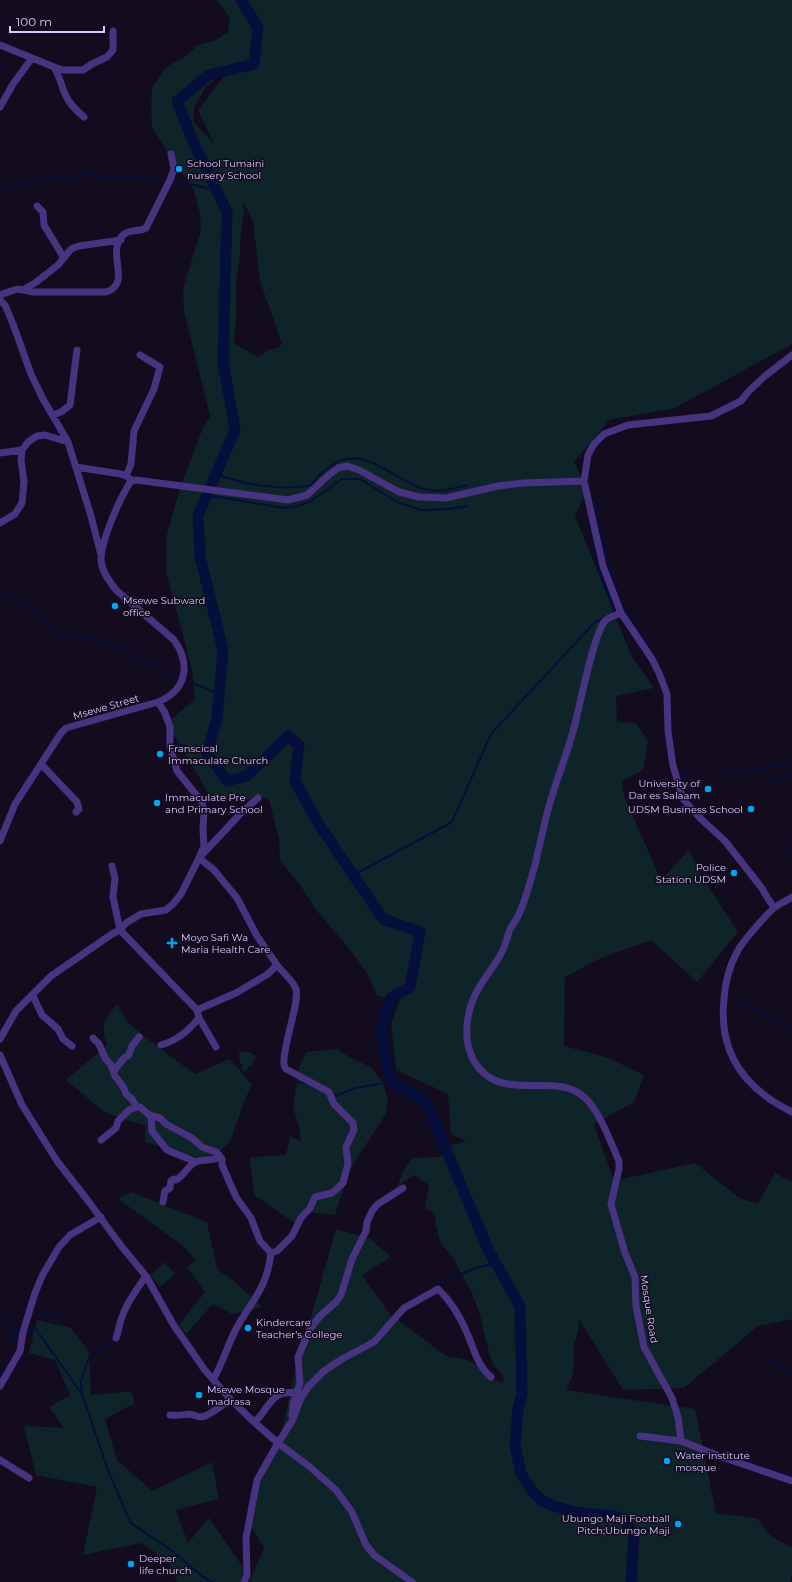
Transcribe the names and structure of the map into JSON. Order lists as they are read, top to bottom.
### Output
{
  "streets": {
    "street": ["Msewe Street", "Mosque Road"]
  },
  "places": {
    "other": [
      "School Tumaini nursery School",
      "Msewe Subward office",
      "Franscical Immaculate Church",
      "University of Dar es Salaam",
      "Immaculate Pre and Primary School",
      "UDSM Business School",
      "Police Station UDSM",
      "Kindercare Teacher's College",
      "Msewe Mosque madrasa",
      "Water institute mosque",
      "Ubungo Maji Football Pitch;Ubungo Maji",
      "Deeper life church"
    ],
    "health": ["Moyo Safi Wa Maria Health Care"]
  },
  "scale_bar": "100 m"
}
